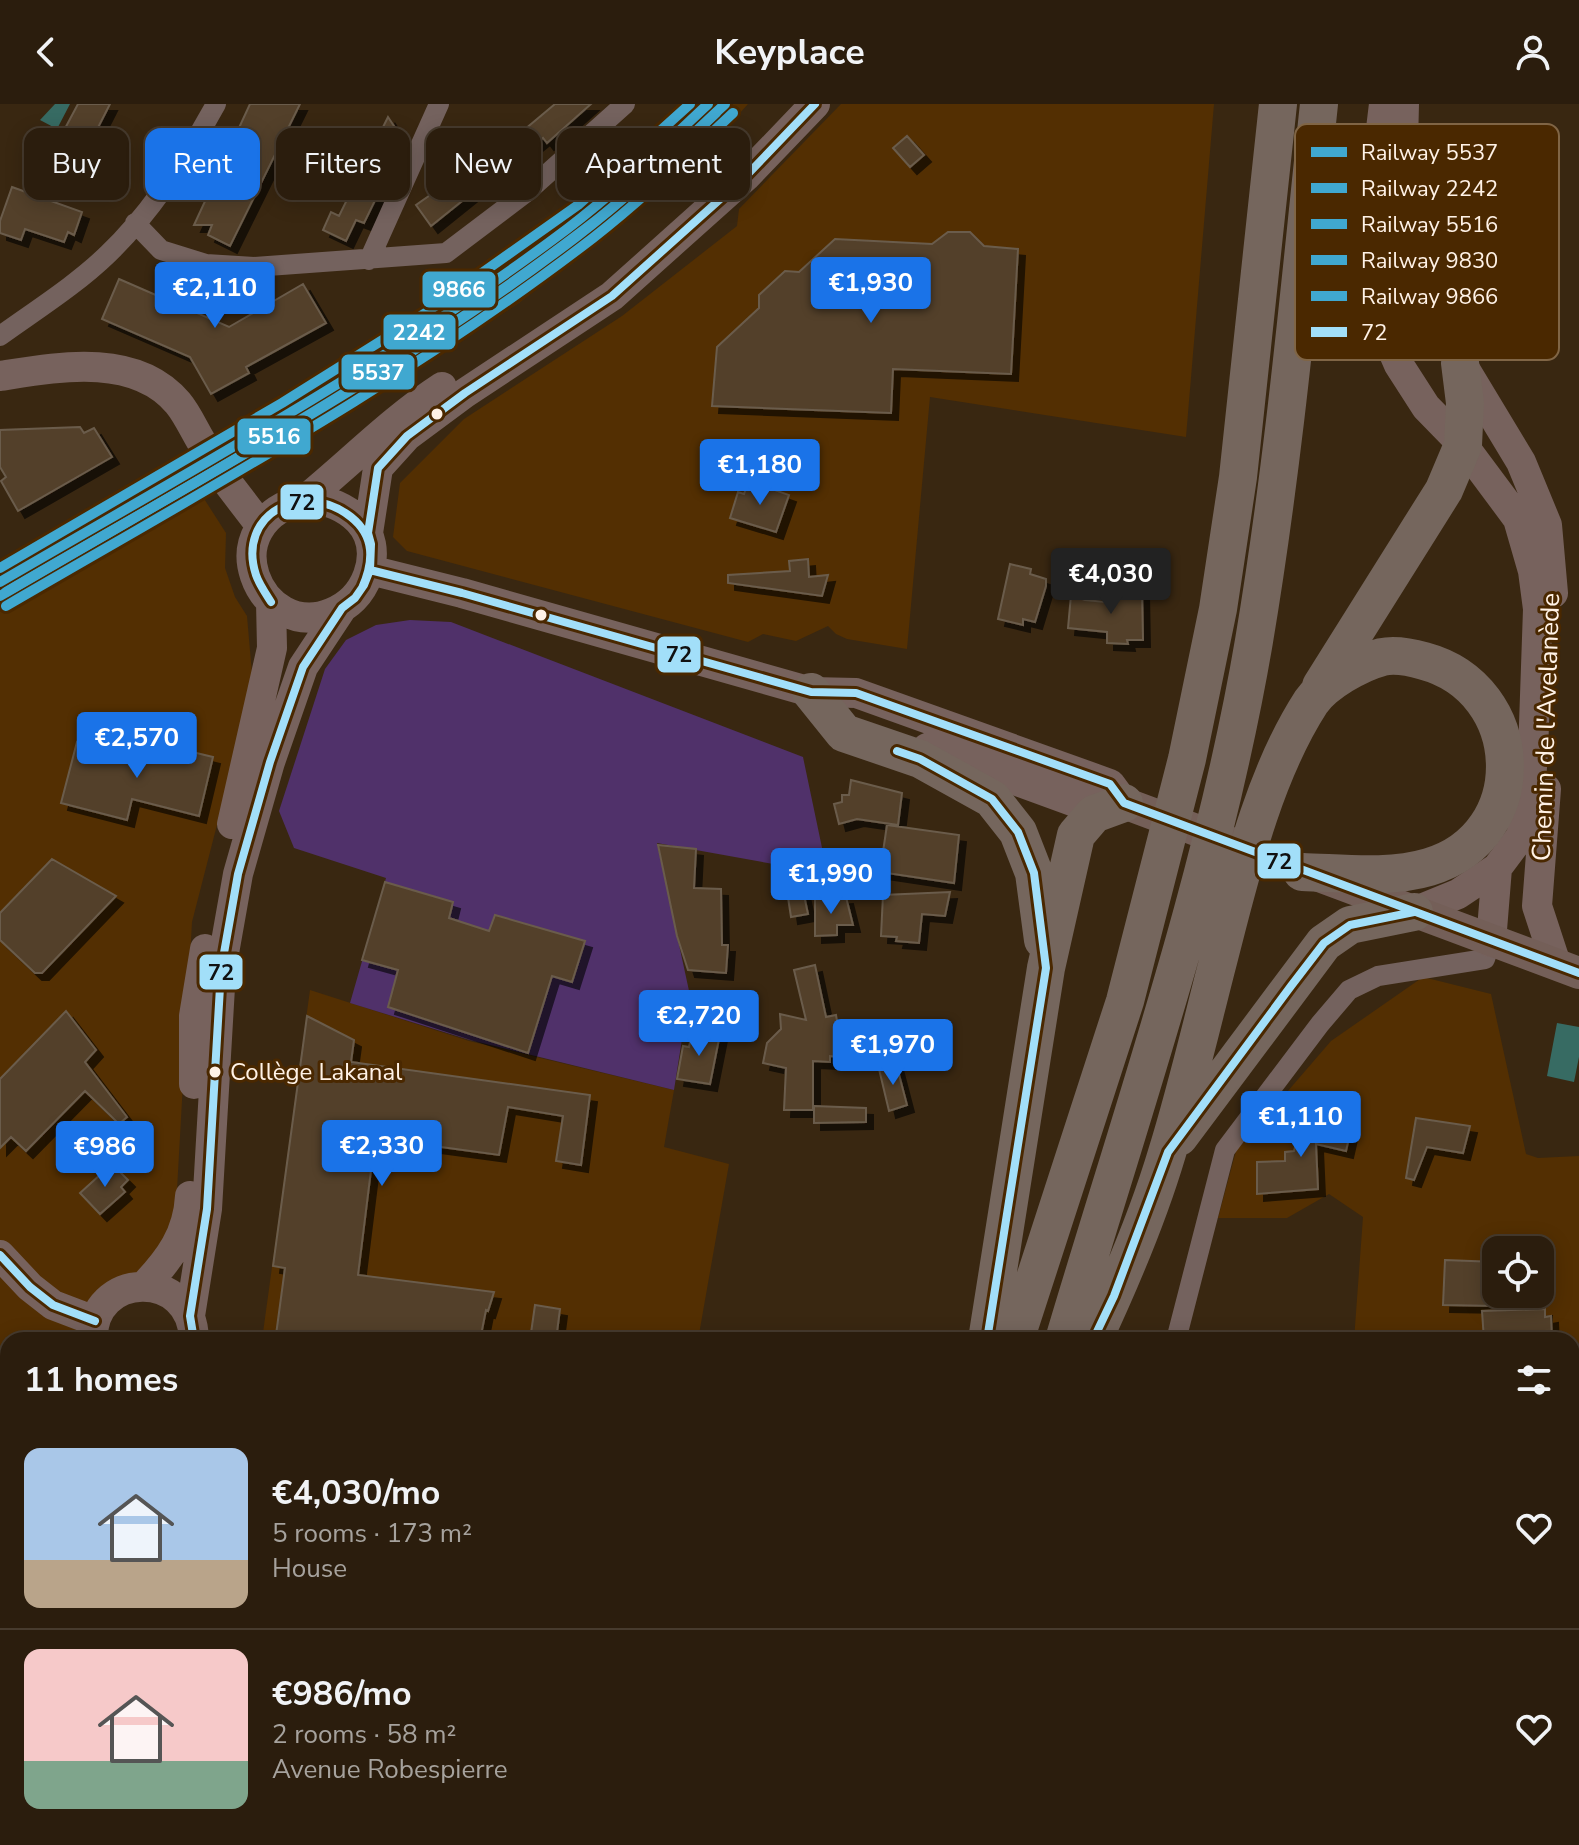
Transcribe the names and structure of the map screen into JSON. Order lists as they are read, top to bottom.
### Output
{
  "streets": {
    "main road": ["Chemin de l'Avelanède"]
  },
  "places": ["Collège Lakanal"],
  "lines": [
    "rail line 5537",
    "rail line 2242",
    "rail line 9866",
    "transit line 72",
    "rail line 5516",
    "rail line 9830"
  ],
  "legend": [
    "Railway 5537",
    "Railway 2242",
    "Railway 5516",
    "Railway 9830",
    "Railway 9866",
    "72"
  ],
  "page": {
    "header": "Keyplace",
    "chip": [
      "Buy",
      "Rent",
      "Filters",
      "New",
      "Apartment"
    ],
    "price": [
      "€1,930",
      "€2,110",
      "€1,180",
      "€4,030",
      "€2,570",
      "€1,990",
      "€2,720",
      "€1,970",
      "€1,110",
      "€2,330",
      "€986"
    ],
    "heading": "11 homes",
    "list": [
      {
        "name": "€4,030/mo",
        "note": "5 rooms · 173 m² · House"
      },
      {
        "name": "€986/mo",
        "note": "2 rooms · 58 m² · Avenue Robespierre"
      }
    ]
  }
}
